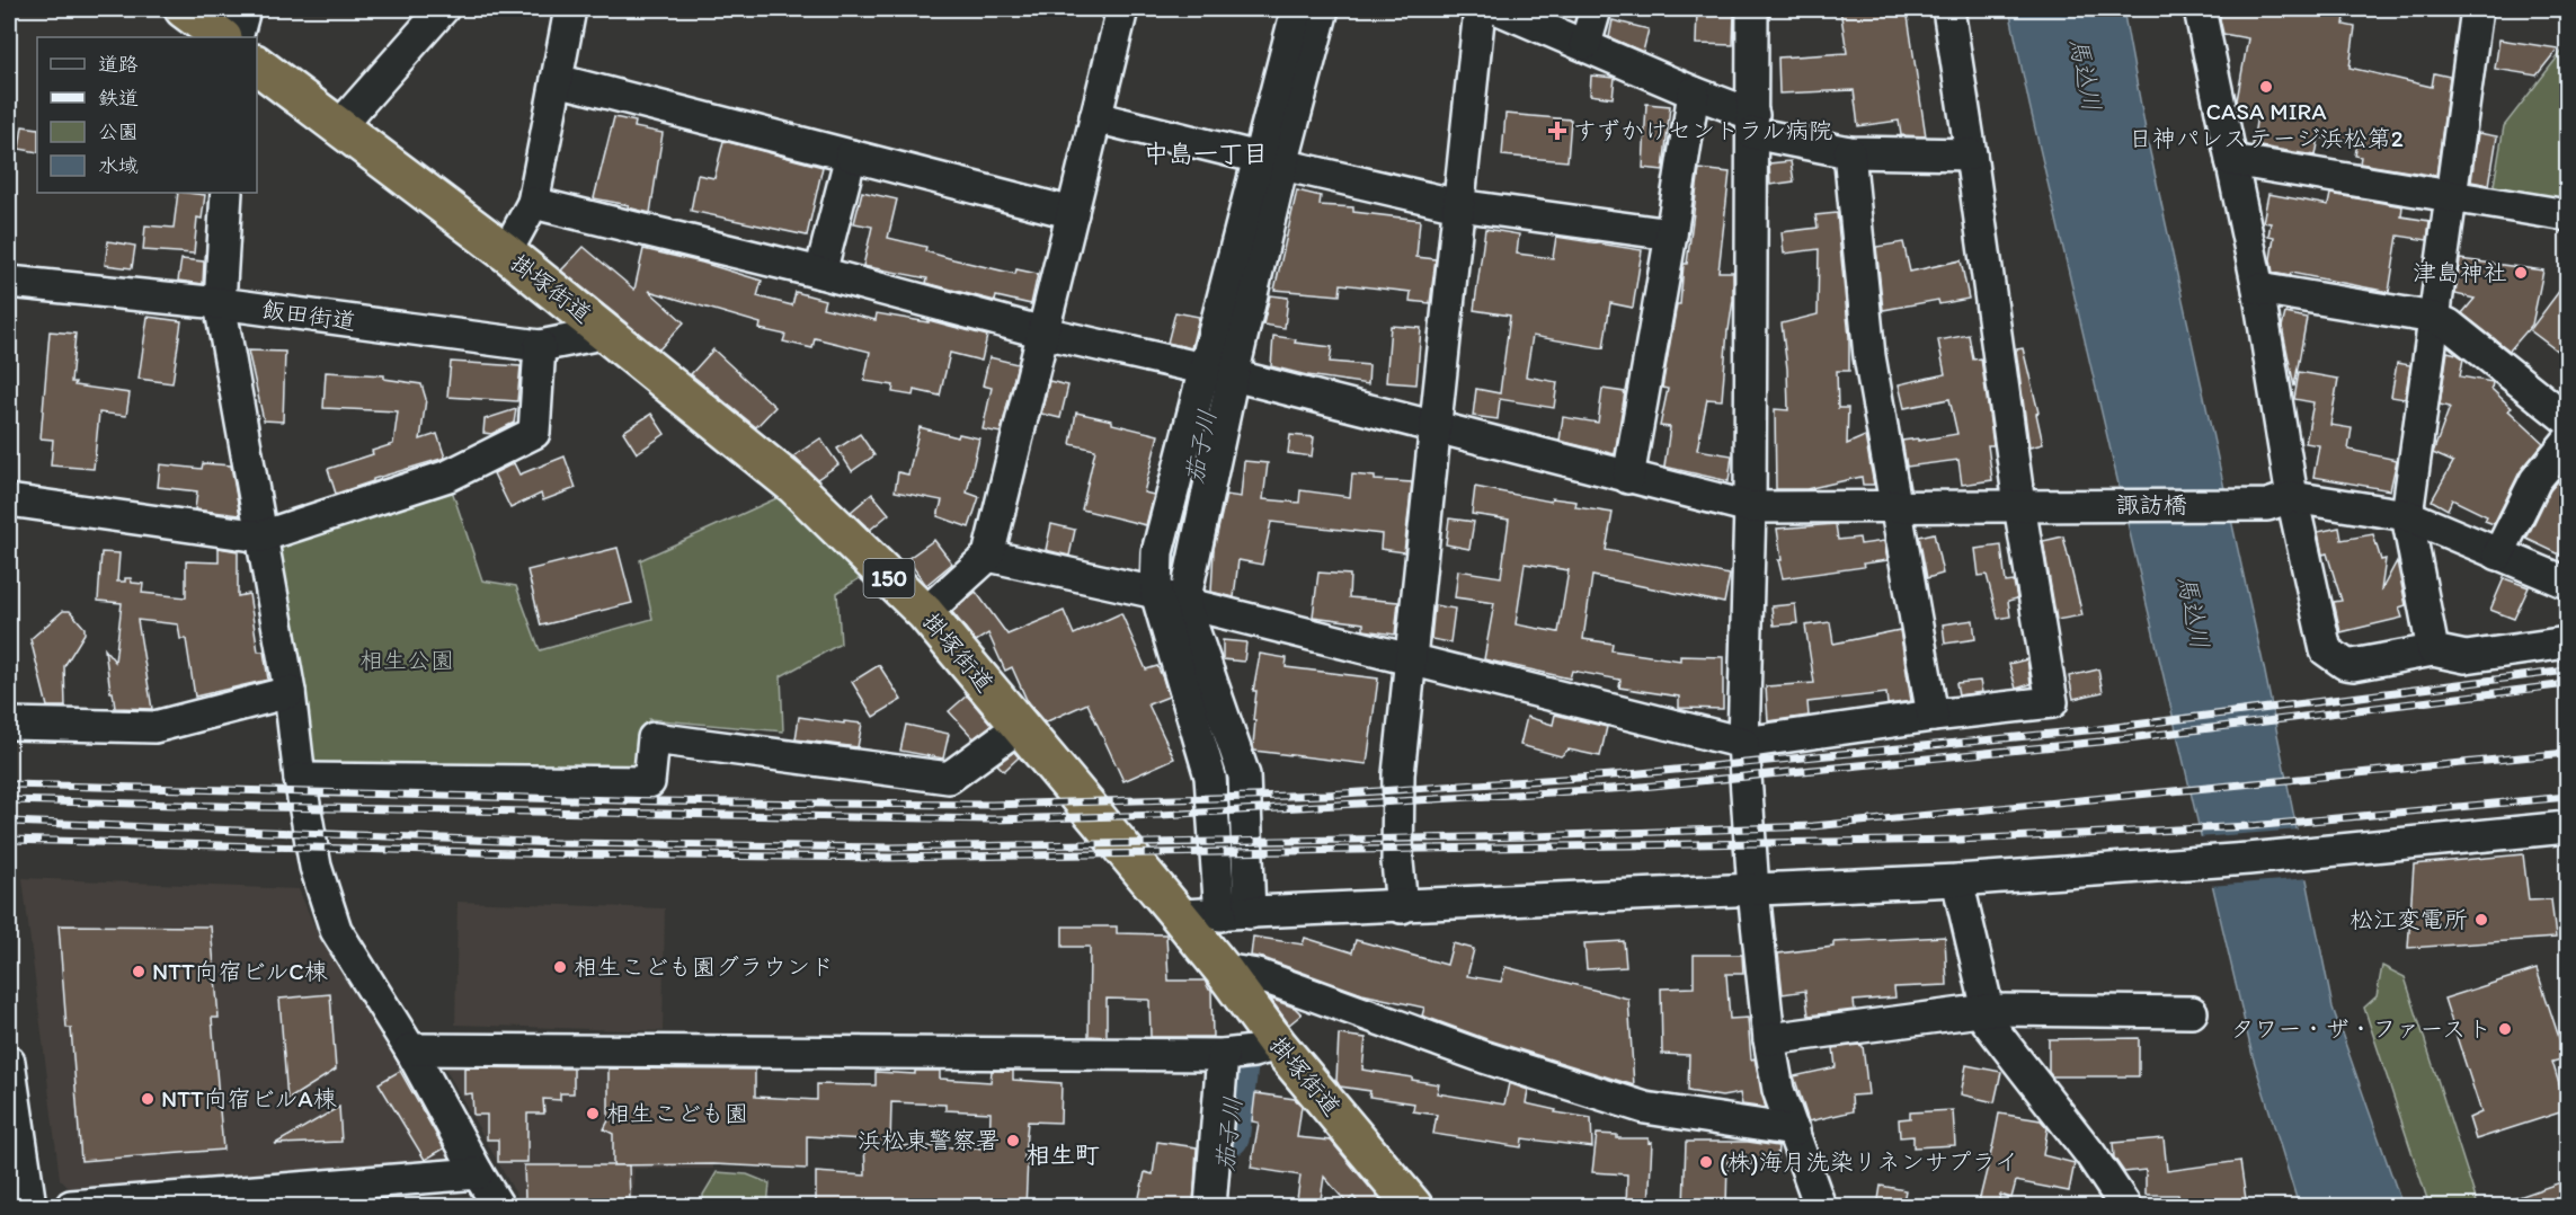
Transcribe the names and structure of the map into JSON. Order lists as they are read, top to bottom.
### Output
{
  "streets": {
    "highway": ["掛塚街道", "150"],
    "street": ["飯田街道", "諏訪橋"]
  },
  "crossings": [
    ["掛塚街道", "飯田街道"]
  ],
  "districts": ["中島一丁目", "相生町"],
  "water": ["馬込川", "茄子川"],
  "parks": ["相生公園"],
  "places": {
    "other": [
      "CASA MIRA 日神パレステージ浜松第2",
      "津島神社",
      "松江変電所",
      "相生こども園グラウンド",
      "NTT向宿ビルC棟",
      "タワー・ザ・ファースト",
      "NTT向宿ビルA棟",
      "相生こども園",
      "浜松東警察署",
      "(株)海月洗染リネンサプライ"
    ],
    "health": ["すずかけセントラル病院"]
  },
  "legend": [
    "道路",
    "鉄道",
    "公園",
    "水域"
  ]
}
